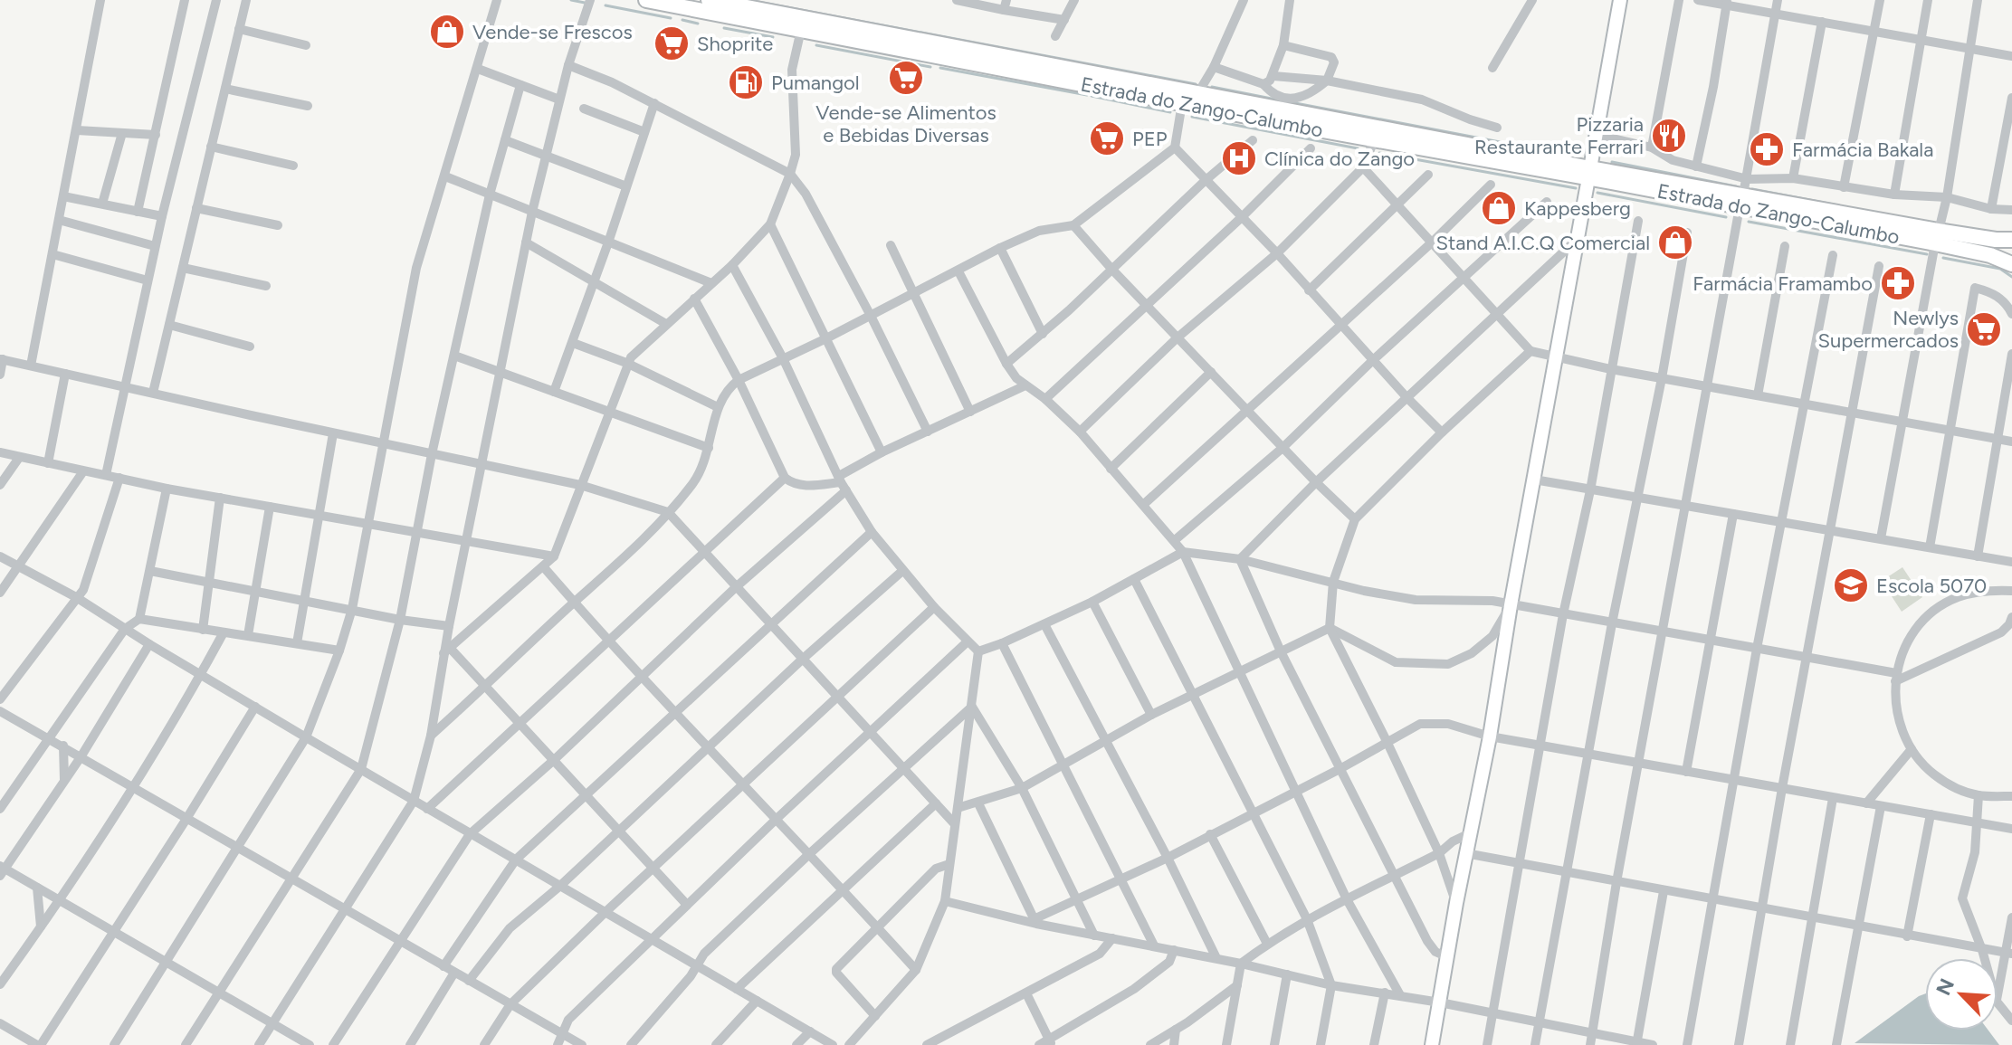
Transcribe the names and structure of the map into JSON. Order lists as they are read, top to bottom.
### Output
{
  "streets": {
    "main road": ["Estrada do Zango-Calumbo"]
  },
  "places": {
    "shop": ["Vende-se Frescos", "Kappesberg", "Stand A.I.C.Q Comercial"],
    "supermarket": [
      "Shoprite",
      "Vende-se Alimentos e Bebidas Diversas",
      "PEP",
      "Newlys Supermercados"
    ],
    "fuel station": ["Pumangol"],
    "restaurant": ["Pizzaria Restaurante Ferrari"],
    "pharmacy": ["Farmácia Bakala", "Farmácia Framambo"],
    "hospital": ["Clínica do Zango"],
    "school or university": ["Escola 5070"]
  },
  "north": "top left"
}
